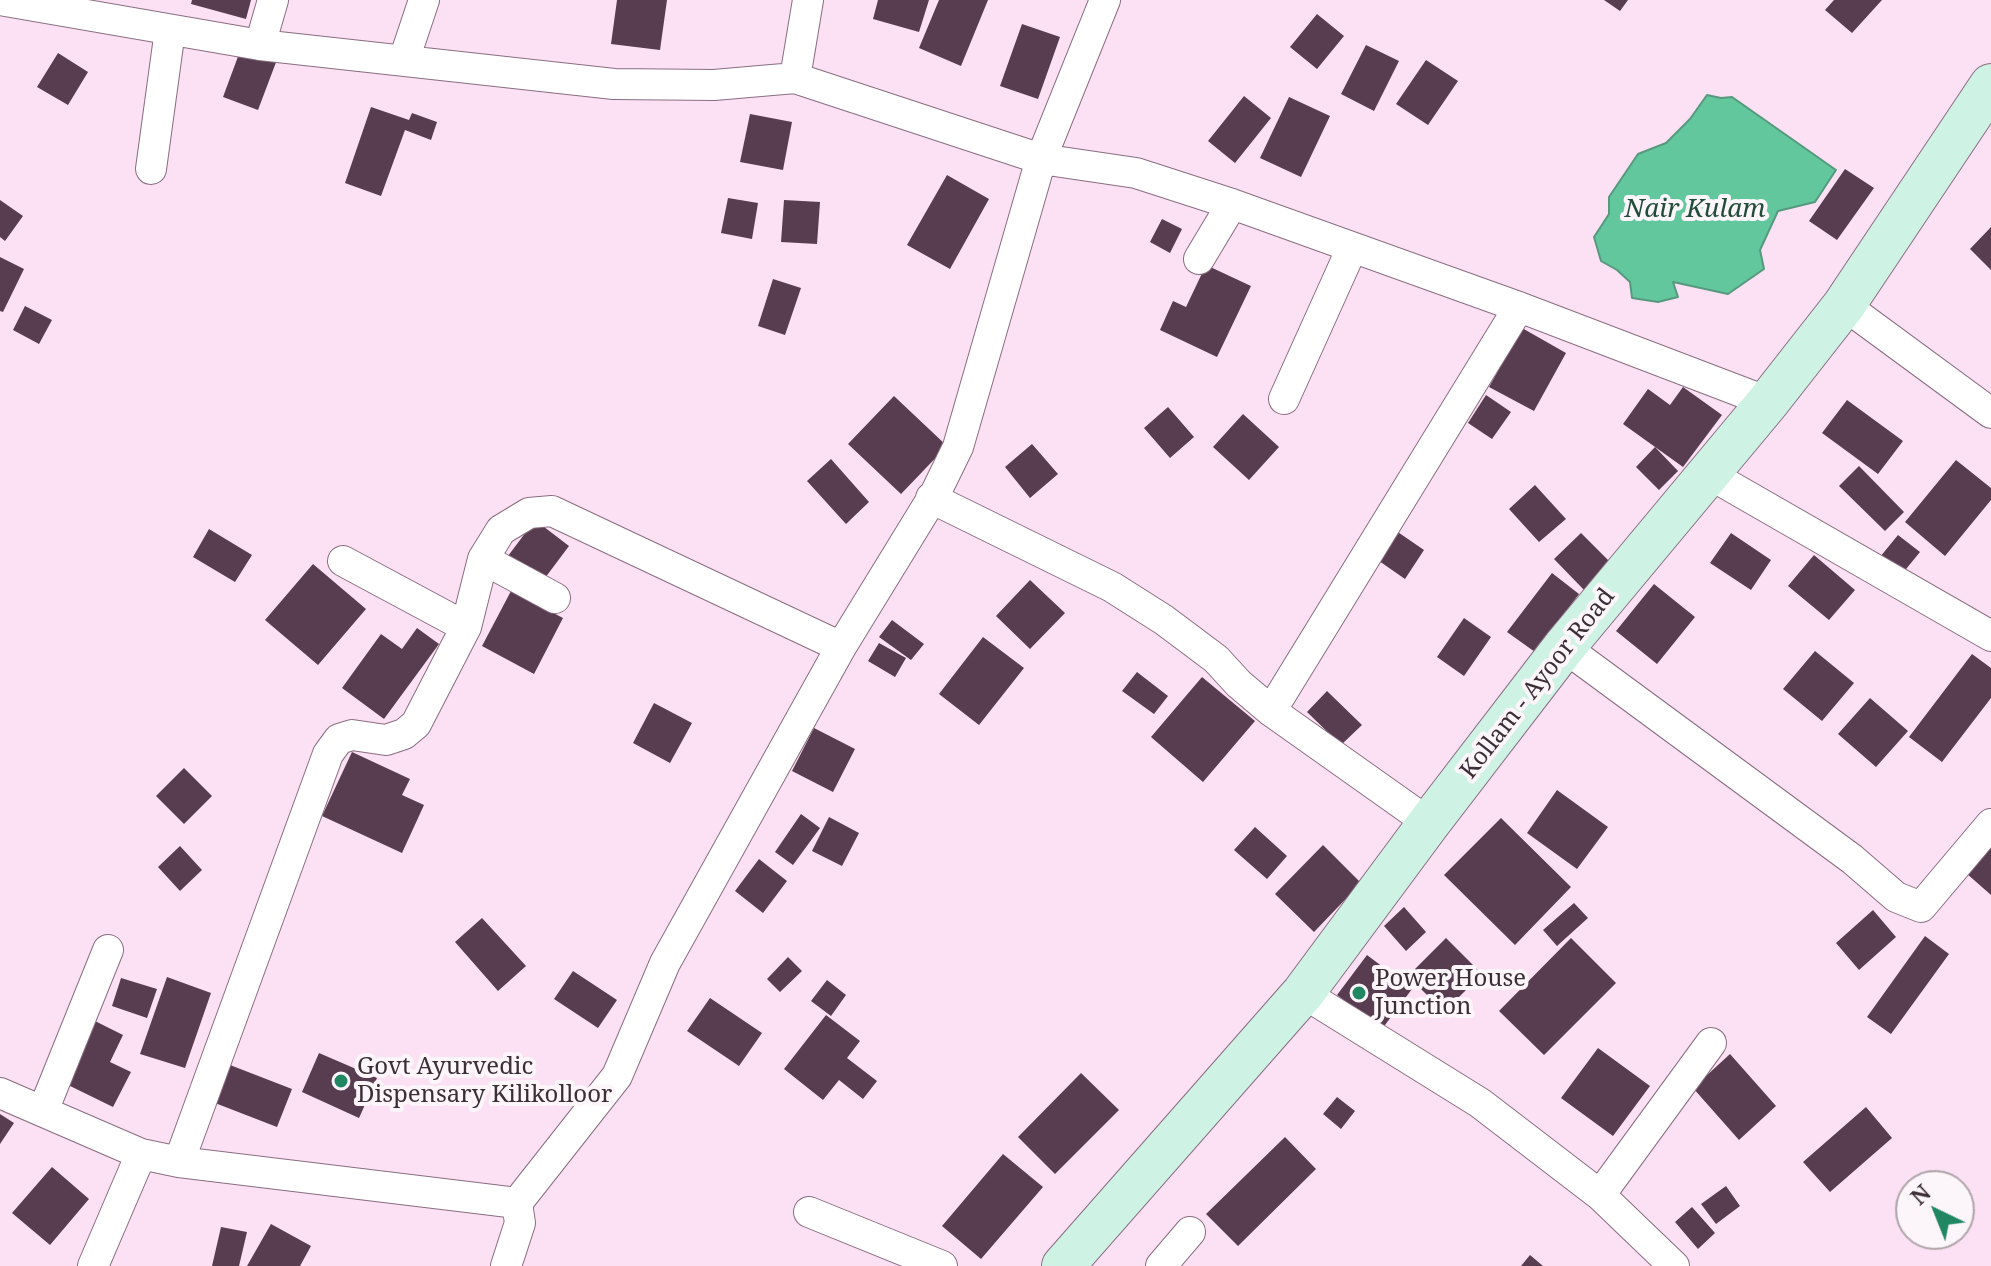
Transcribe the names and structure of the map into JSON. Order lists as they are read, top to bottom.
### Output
{
  "streets": {
    "main road": ["Kollam - Ayoor Road"]
  },
  "water": ["Nair Kulam"],
  "places": ["Power House Junction", "Govt Ayurvedic Dispensary Kilikolloor"],
  "north": "top left"
}
